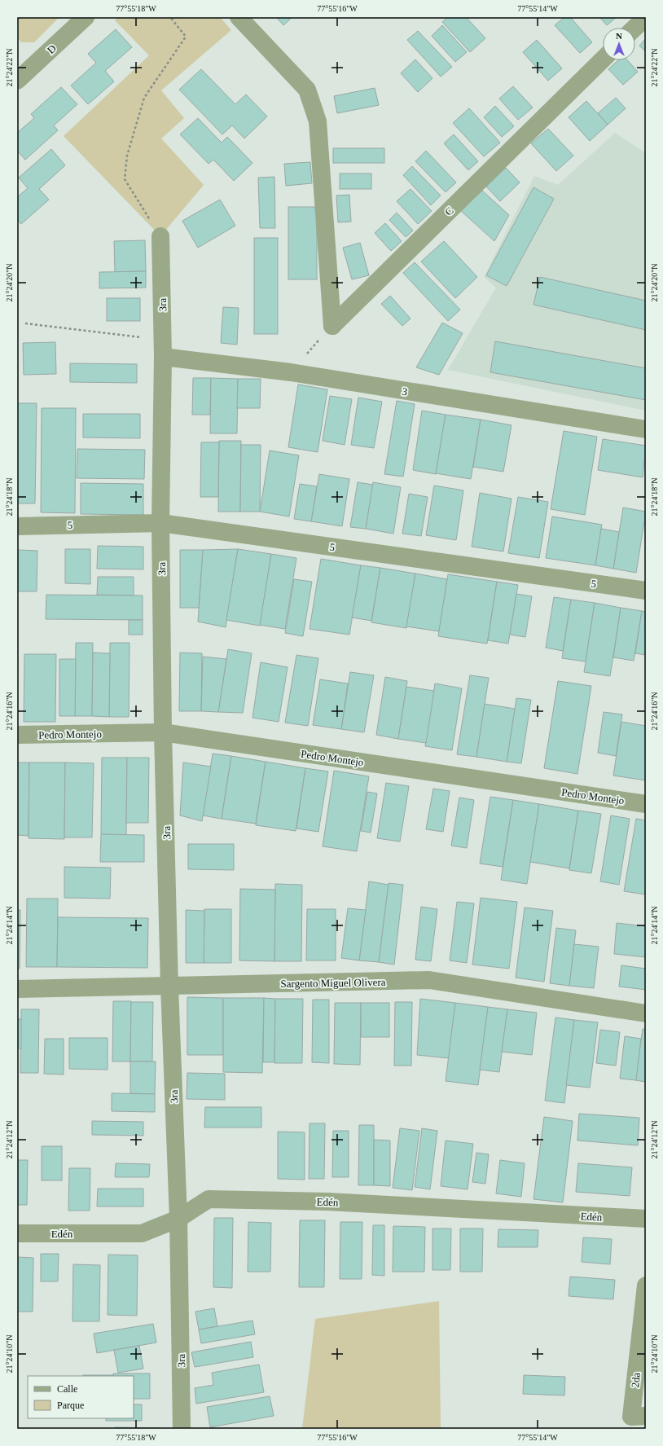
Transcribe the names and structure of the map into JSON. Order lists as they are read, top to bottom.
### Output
{
  "streets": {
    "street": [
      "D",
      "C",
      "3ra",
      "3",
      "5",
      "Pedro Montejo",
      "Sargento Miguel Olivera",
      "Edén",
      "2da"
    ]
  },
  "crossings": [
    ["3ra", "3"],
    ["3ra", "5"],
    ["3ra", "Pedro Montejo"],
    ["3ra", "Sargento Miguel Olivera"],
    ["3ra", "Edén"]
  ],
  "legend": ["Calle", "Parque"],
  "north": "top",
  "coordinates": [
    "77°55'18\"W",
    "77°55'16\"W",
    "77°55'14\"W",
    "21°24'22\"N",
    "21°24'20\"N",
    "21°24'18\"N",
    "21°24'16\"N",
    "21°24'14\"N",
    "21°24'12\"N",
    "21°24'10\"N"
  ]
}
